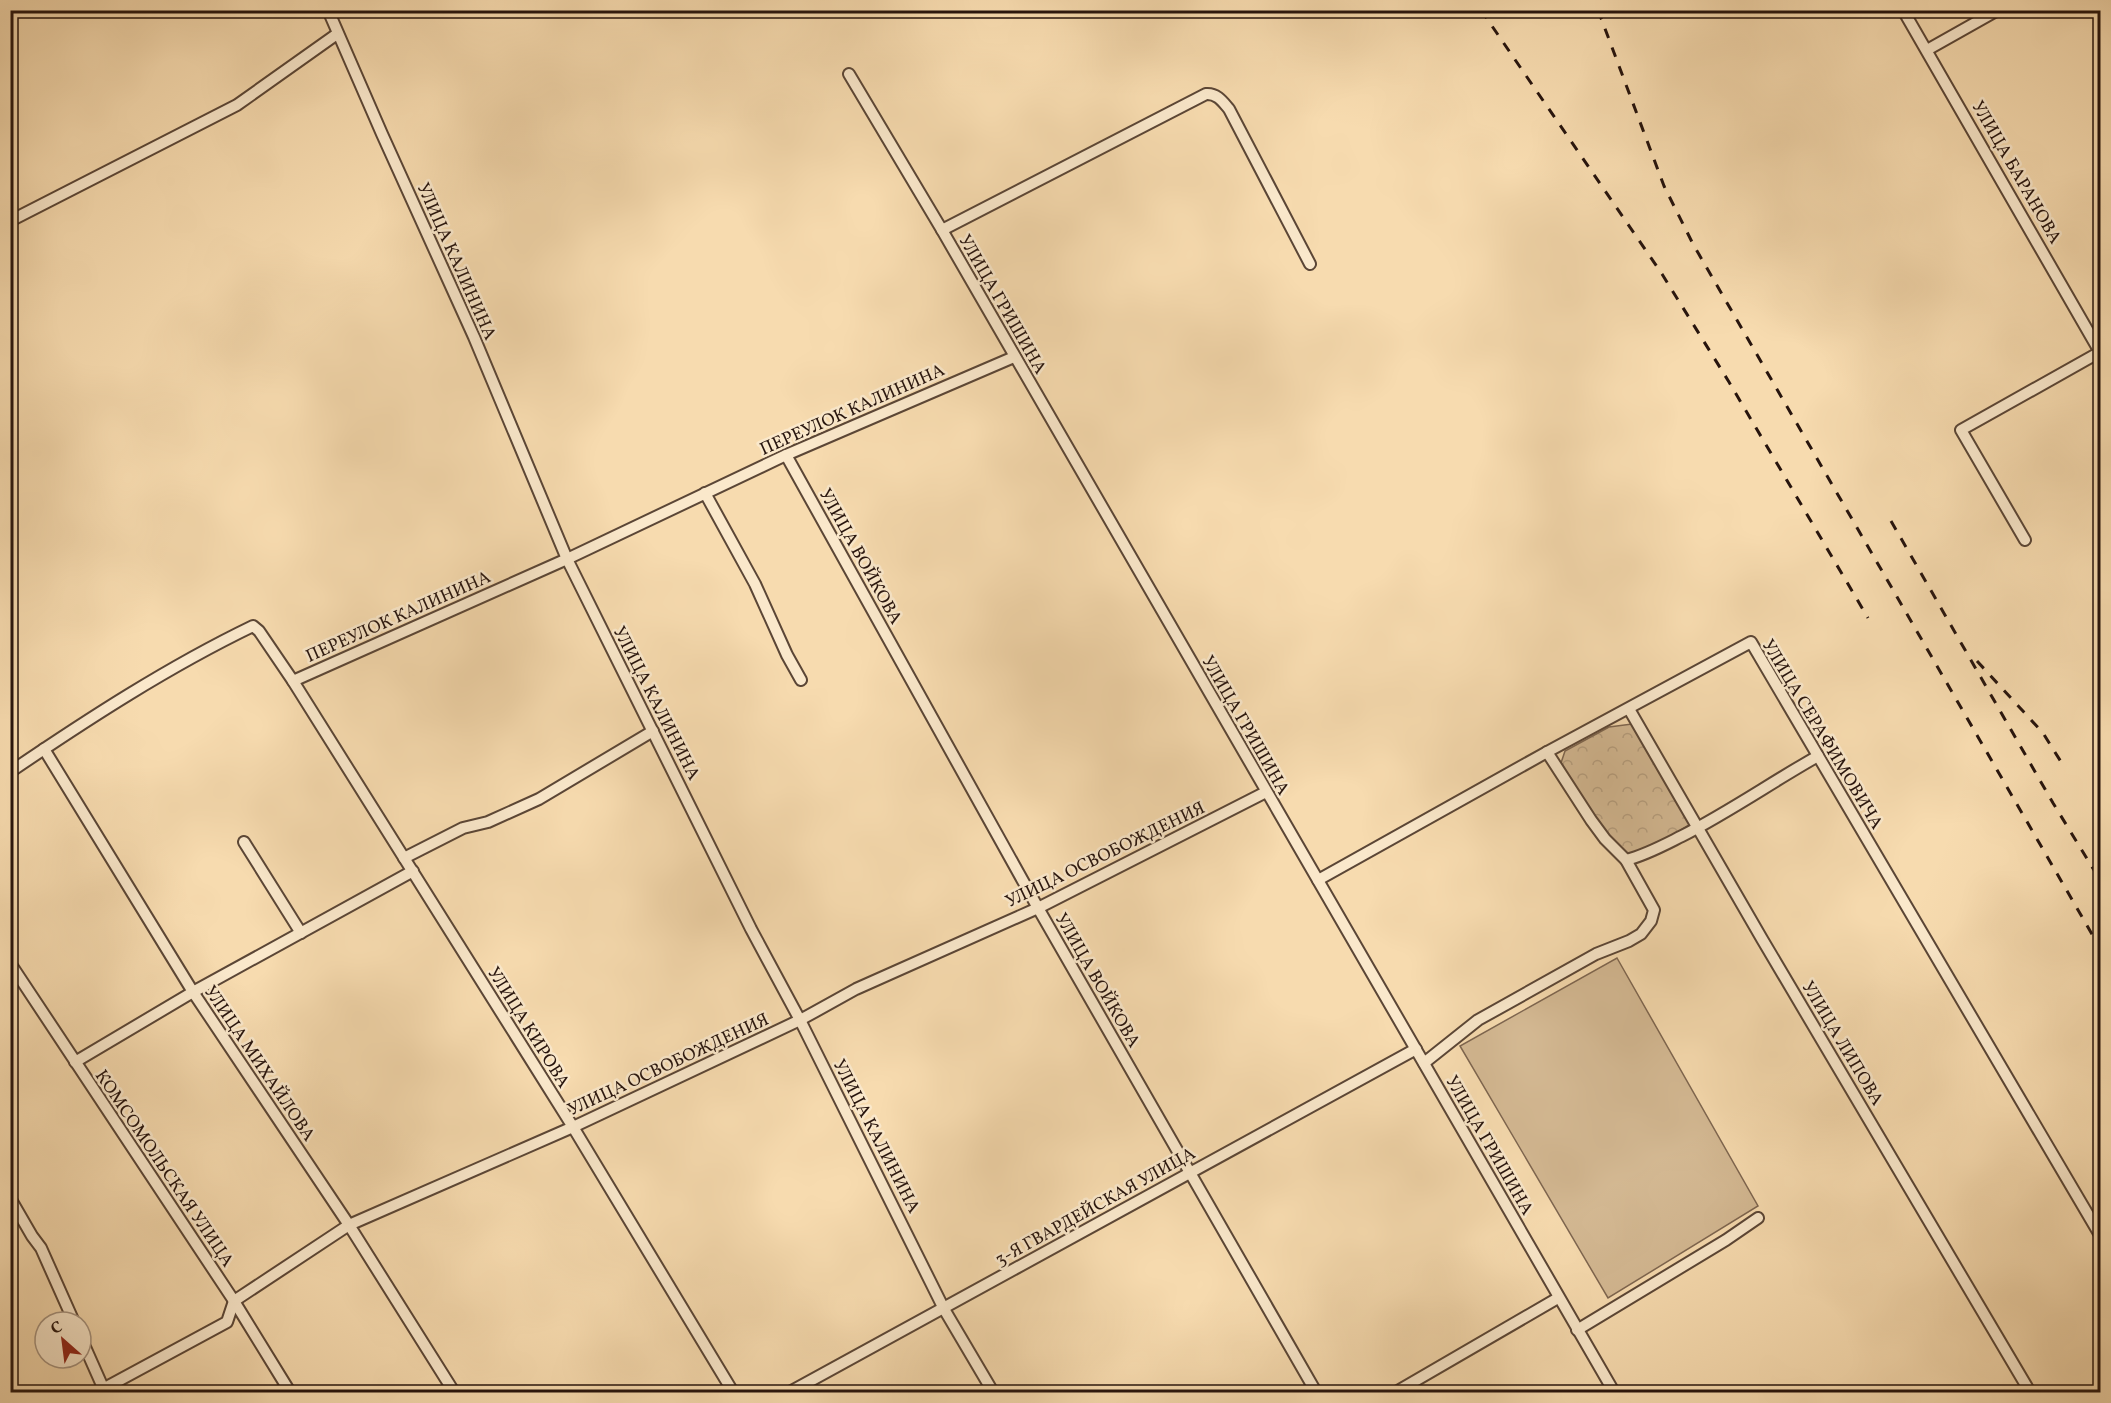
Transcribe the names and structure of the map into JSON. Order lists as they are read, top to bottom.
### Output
{
  "streets": {
    "street": [
      "УЛИЦА БАРАНОВА",
      "УЛИЦА КАЛИНИНА",
      "УЛИЦА ГРИШИНА",
      "ПЕРЕУЛОК КАЛИНИНА",
      "УЛИЦА ВОЙКОВА",
      "УЛИЦА СЕРАФИМОВИЧА",
      "УЛИЦА ОСВОБОЖДЕНИЯ",
      "УЛИЦА КИРОВА",
      "УЛИЦА ЛИПОВА",
      "УЛИЦА МИХАЙЛОВА",
      "КОМСОМОЛЬСКАЯ УЛИЦА",
      "3-Я ГВАРДЕЙСКАЯ УЛИЦА"
    ]
  },
  "crossings": [
    ["УЛИЦА КАЛИНИНА", "ПЕРЕУЛОК КАЛИНИНА"],
    ["УЛИЦА КАЛИНИНА", "УЛИЦА ОСВОБОЖДЕНИЯ"],
    ["УЛИЦА КАЛИНИНА", "3-Я ГВАРДЕЙСКАЯ УЛИЦА"],
    ["УЛИЦА ГРИШИНА", "ПЕРЕУЛОК КАЛИНИНА"],
    ["УЛИЦА ГРИШИНА", "УЛИЦА СЕРАФИМОВИЧА"],
    ["УЛИЦА ГРИШИНА", "УЛИЦА ОСВОБОЖДЕНИЯ"],
    ["УЛИЦА ГРИШИНА", "3-Я ГВАРДЕЙСКАЯ УЛИЦА"],
    ["ПЕРЕУЛОК КАЛИНИНА", "УЛИЦА ВОЙКОВА"],
    ["ПЕРЕУЛОК КАЛИНИНА", "УЛИЦА КИРОВА"],
    ["ПЕРЕУЛОК КАЛИНИНА", "УЛИЦА МИХАЙЛОВА"],
    ["УЛИЦА ВОЙКОВА", "УЛИЦА ОСВОБОЖДЕНИЯ"],
    ["УЛИЦА ВОЙКОВА", "3-Я ГВАРДЕЙСКАЯ УЛИЦА"],
    ["УЛИЦА СЕРАФИМОВИЧА", "УЛИЦА ЛИПОВА"],
    ["УЛИЦА ОСВОБОЖДЕНИЯ", "УЛИЦА КИРОВА"],
    ["УЛИЦА ОСВОБОЖДЕНИЯ", "УЛИЦА МИХАЙЛОВА"],
    ["УЛИЦА ОСВОБОЖДЕНИЯ", "КОМСОМОЛЬСКАЯ УЛИЦА"]
  ],
  "north": "top left"
}
